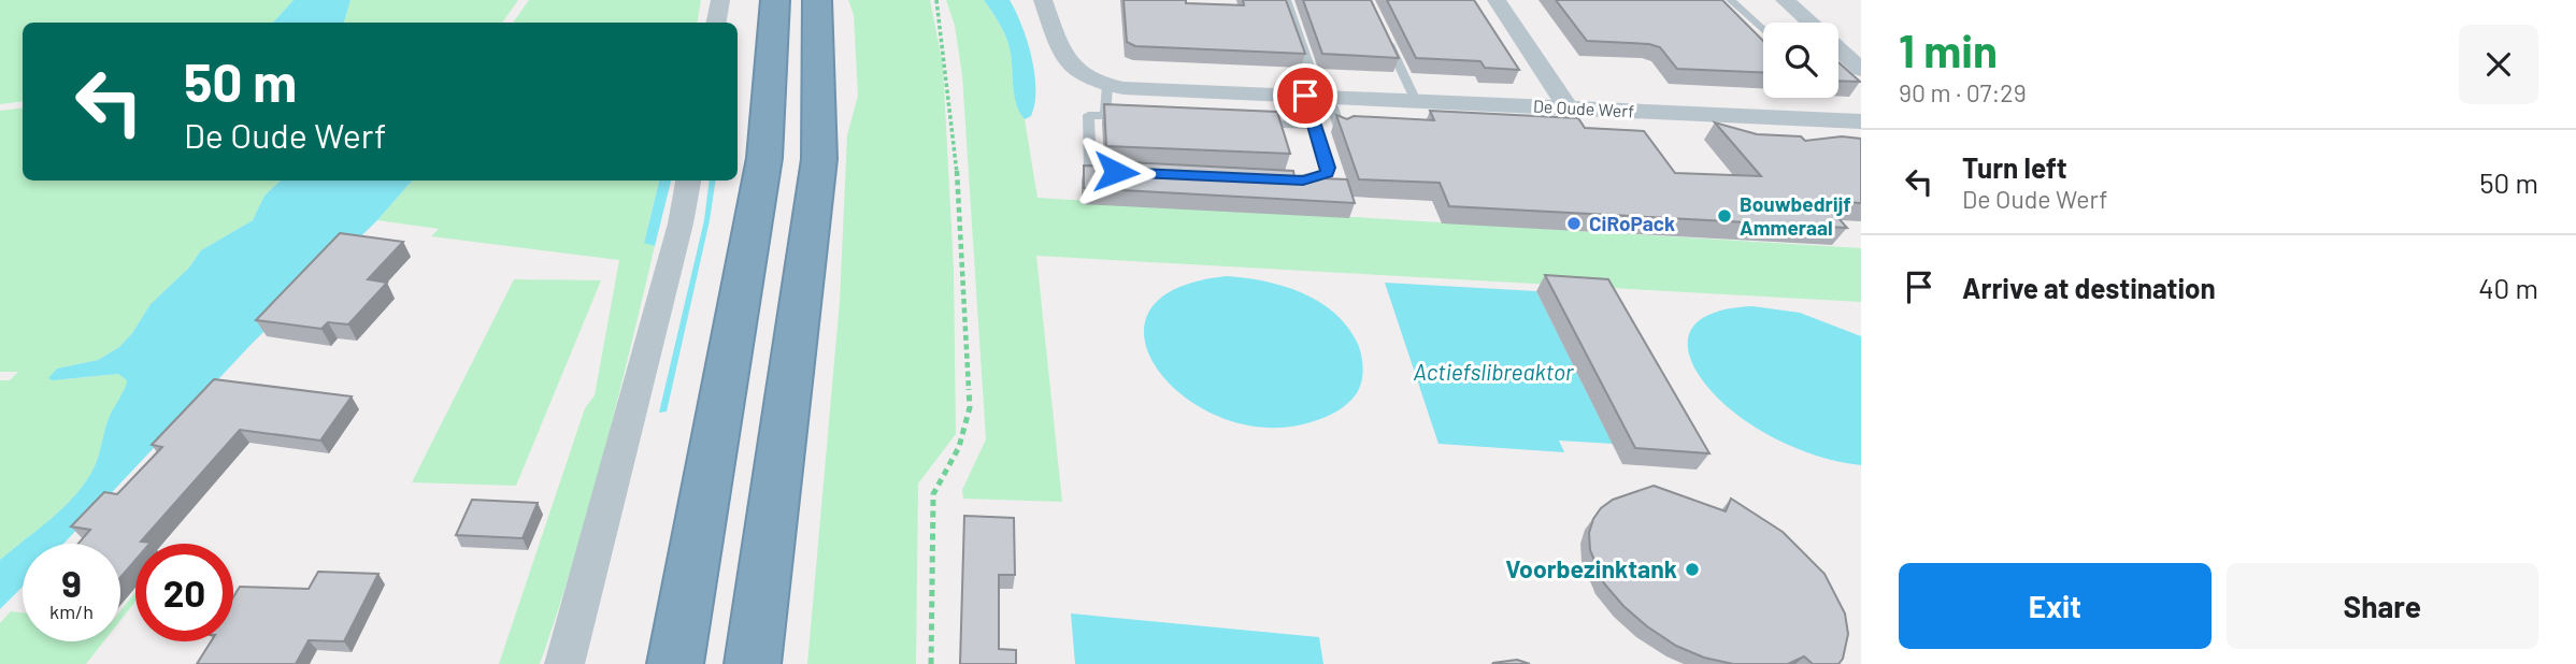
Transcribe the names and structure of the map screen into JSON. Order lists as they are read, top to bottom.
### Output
{
  "streets": {
    "street": ["De Oude Werf"]
  },
  "water": ["Actiefslibreaktor"],
  "places": ["Bouwbedrijf Ammeraal", "CiRoPack", "Voorbezinktank"],
  "page": {
    "heading": ["1 min", "90 m · 07:29"],
    "turn": ["50 m", "De Oude Werf"],
    "list": [
      {
        "name": "Turn left",
        "note": "De Oude Werf",
        "value": "50 m"
      },
      {
        "name": "Arrive at destination",
        "value": "40 m"
      }
    ],
    "speed": "9 km/h",
    "limit": "20",
    "buttons": ["Exit", "Share"]
  }
}
